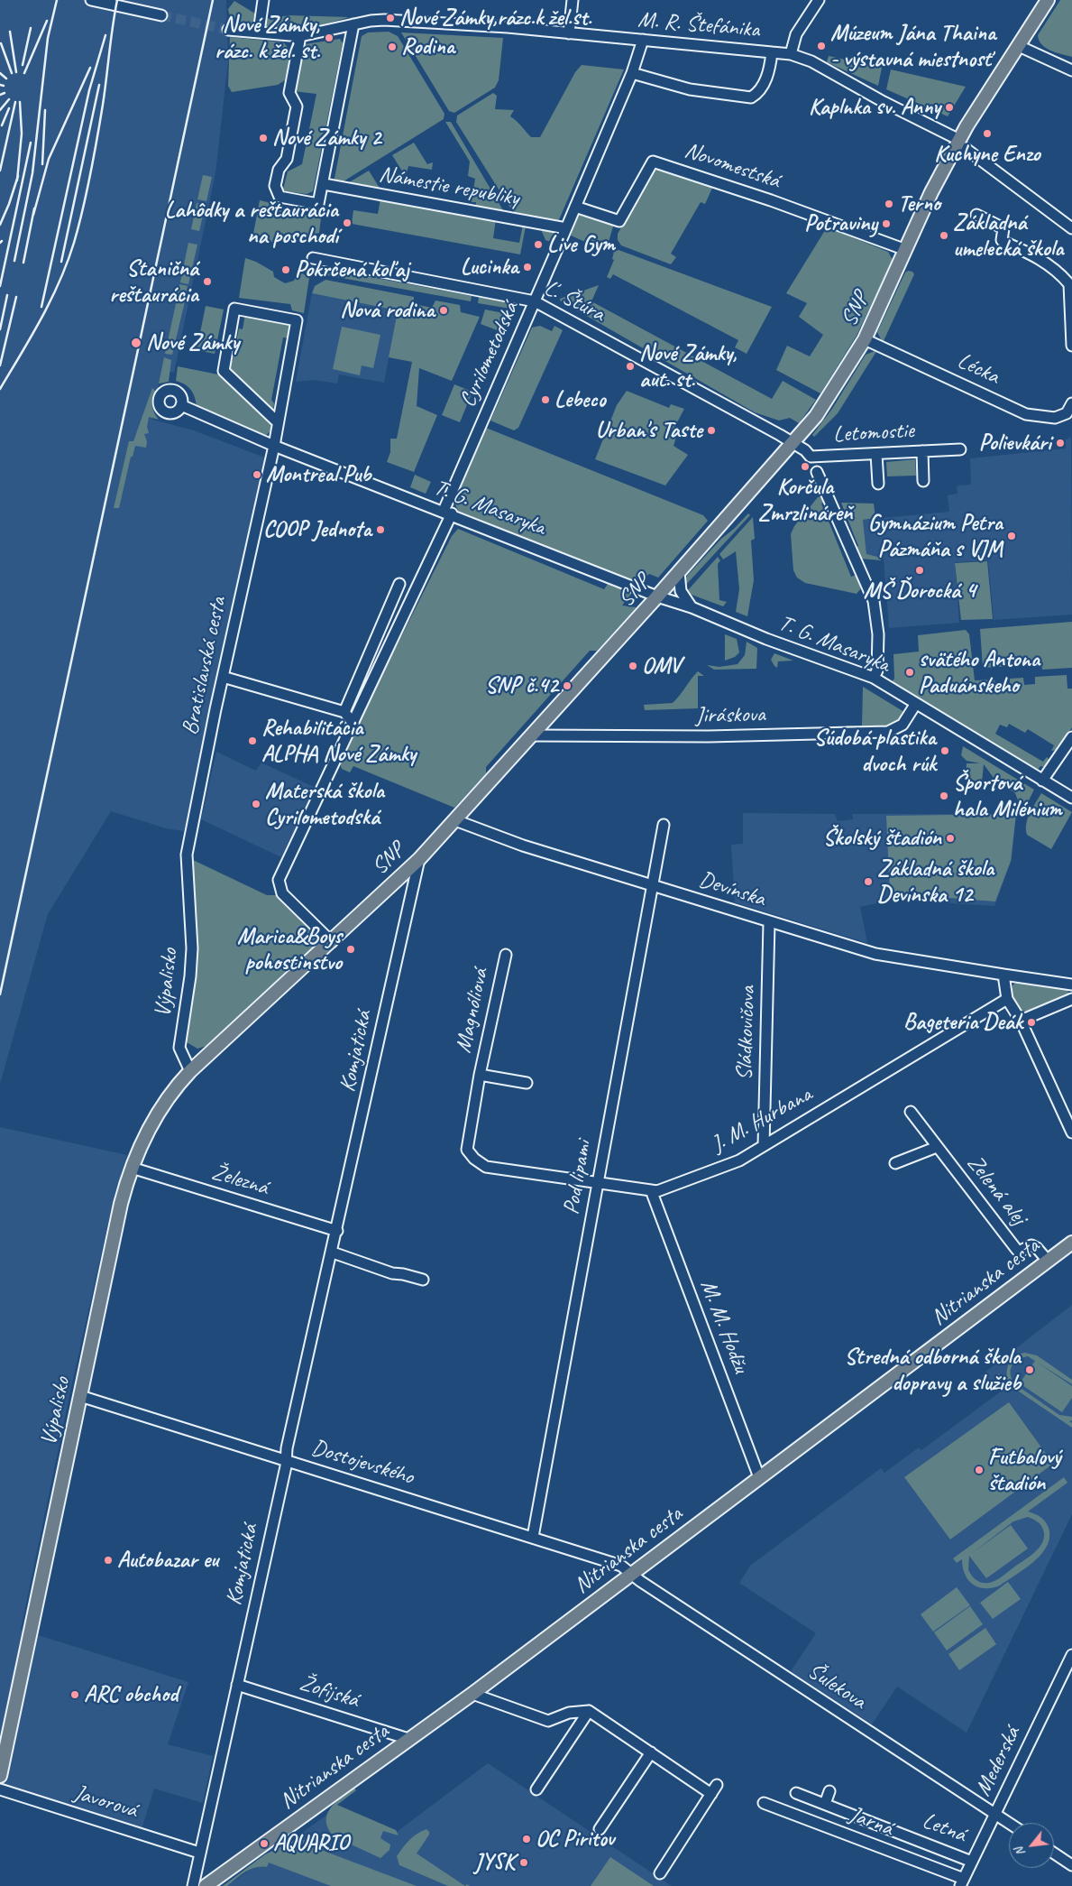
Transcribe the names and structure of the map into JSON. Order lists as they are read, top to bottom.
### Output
{
  "streets": {
    "main road": ["SNP", "Výpalisko", "Nitrianska cesta"],
    "street": [
      "M. R. Štefánika",
      "Novomestská",
      "Námestie republiky",
      "Ľ. Štúra",
      "Cyrilometodská",
      "Lécka",
      "Letomostie",
      "T. G. Masaryka",
      "Bratislavská cesta",
      "Jiráskova",
      "Devínska",
      "Magnóliová",
      "Sládkovičova",
      "Komjatická",
      "J. M. Hurbana",
      "Pod lipami",
      "Železná",
      "Zelená alej",
      "M. M. Hodžu",
      "Dostojevského",
      "Šulekova",
      "Žofijská",
      "Mederská",
      "Javorová",
      "Jarná",
      "Letná"
    ]
  },
  "crossings": [
    ["M. R. Štefánika", "SNP"],
    ["M. R. Štefánika", "Cyrilometodská"],
    ["Novomestská", "SNP"],
    ["Novomestská", "Cyrilometodská"],
    ["Námestie republiky", "Cyrilometodská"],
    ["Ľ. Štúra", "SNP"],
    ["Ľ. Štúra", "Cyrilometodská"],
    ["Ľ. Štúra", "Letomostie"],
    ["SNP", "Cyrilometodská"],
    ["SNP", "Lécka"],
    ["SNP", "Letomostie"],
    ["SNP", "T. G. Masaryka"],
    ["SNP", "Jiráskova"],
    ["SNP", "Devínska"],
    ["SNP", "Výpalisko"],
    ["SNP", "Komjatická"],
    ["Cyrilometodská", "T. G. Masaryka"],
    ["T. G. Masaryka", "Bratislavská cesta"],
    ["T. G. Masaryka", "Jiráskova"],
    ["Bratislavská cesta", "Výpalisko"],
    ["Devínska", "Sládkovičova"],
    ["Devínska", "Pod lipami"],
    ["Výpalisko", "Železná"],
    ["Výpalisko", "Dostojevského"],
    ["Magnóliová", "J. M. Hurbana"],
    ["Sládkovičova", "J. M. Hurbana"],
    ["Komjatická", "Železná"],
    ["Komjatická", "Dostojevského"],
    ["Komjatická", "Žofijská"],
    ["Komjatická", "Javorová"],
    ["J. M. Hurbana", "Pod lipami"],
    ["J. M. Hurbana", "M. M. Hodžu"],
    ["Pod lipami", "Dostojevského"],
    ["Zelená alej", "Nitrianska cesta"],
    ["Nitrianska cesta", "M. M. Hodžu"],
    ["Nitrianska cesta", "Dostojevského"],
    ["Nitrianska cesta", "Šulekova"],
    ["Nitrianska cesta", "Žofijská"],
    ["Dostojevského", "Šulekova"],
    ["Šulekova", "Mederská"],
    ["Mederská", "Jarná"],
    ["Mederská", "Letná"]
  ],
  "places": [
    "Nové Zámky,rázc.k žel.st.",
    "Nové Zámky, rázc. k žel. st.",
    "Múzeum Jána Thaina - výstavná miestnosť",
    "Rodina",
    "Kaplnka sv. Anny",
    "Kuchyne Enzo",
    "Nové Zámky 2",
    "Terno",
    "Lahôdky a reštaurácia na poschodí",
    "Potraviny",
    "Základná umelecká škola",
    "Live Gym",
    "Lucinka",
    "Pokrčená koľaj",
    "Staničná reštaurácia",
    "Nová rodina",
    "Nové Zámky",
    "Nové Zámky, aut. st.",
    "Lebeco",
    "Urban's Taste",
    "Polievkári",
    "Korčula Zmrzlináreň",
    "Montreal Pub",
    "COOP Jednota",
    "Gymnázium Petra Pázmáňa s VJM",
    "MŠ Ďorocká 4",
    "OMV",
    "svätého Antona Paduánskeho",
    "SNP č.42",
    "Rehabilitácia ALPHA Nové Zámky",
    "Súdobá plastika dvoch rúk",
    "Športová hala Milénium",
    "Materská škola Cyrilometodská",
    "Školský štadión",
    "Základná škola Devínska 12",
    "Marica&Boys pohostinstvo",
    "Bageteria Deák",
    "Stredná odborná škola dopravy a služieb",
    "Futbalový štadión",
    "Autobazar eu",
    "ARC obchod",
    "OC Piritov",
    "AQUARIO",
    "JYSK"
  ],
  "north": "bottom left"
}
